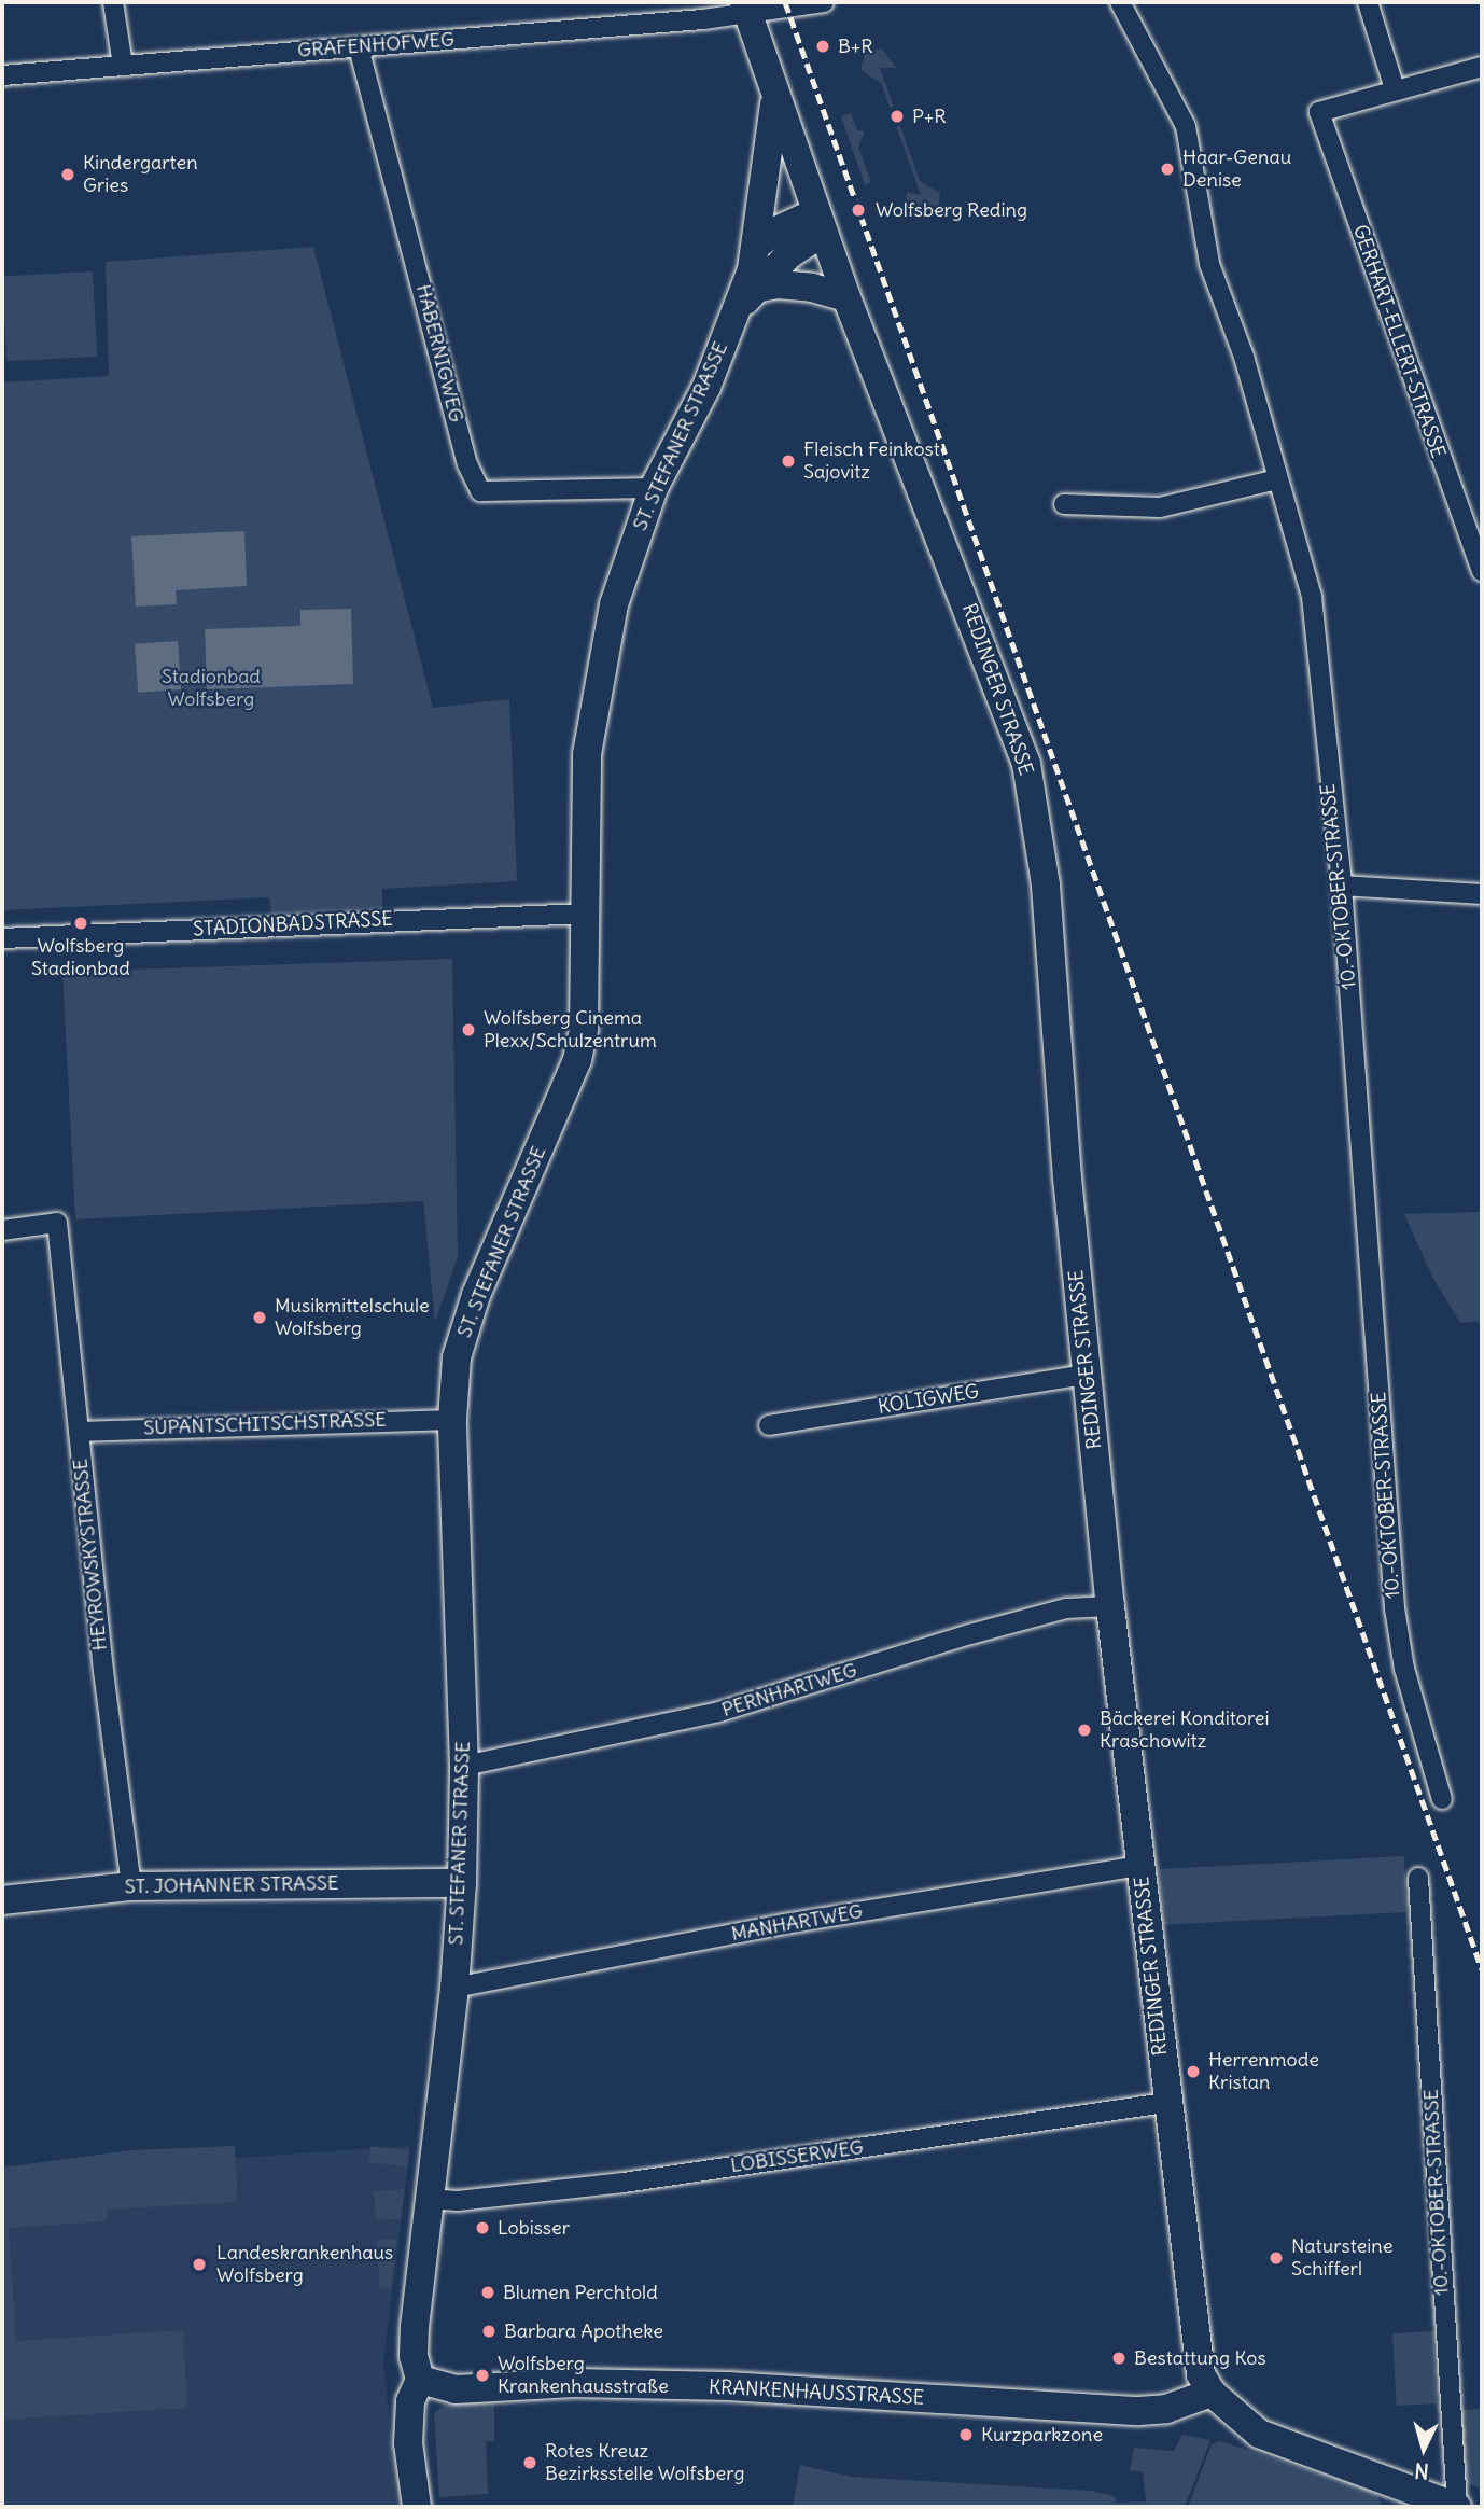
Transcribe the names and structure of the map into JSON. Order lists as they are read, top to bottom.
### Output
{
  "streets": {
    "street": [
      "GRAFENHOFWEG",
      "GERHART-ELLERT-STRASSE",
      "HABERNIGWEG",
      "ST. STEFANER STRASSE",
      "REDINGER STRASSE",
      "10.-OKTOBER-STRASSE",
      "STADIONBADSTRASSE",
      "KOLIGWEG",
      "SUPANTSCHITSCHSTRASSE",
      "HEYROWSKYSTRASSE",
      "PERNHARTWEG",
      "ST. JOHANNER STRASSE",
      "MANHARTWEG",
      "LOBISSERWEG",
      "KRANKENHAUSSTRASSE"
    ]
  },
  "crossings": [
    ["GRAFENHOFWEG", "HABERNIGWEG"],
    ["GRAFENHOFWEG", "ST. STEFANER STRASSE"],
    ["HABERNIGWEG", "ST. STEFANER STRASSE"],
    ["ST. STEFANER STRASSE", "REDINGER STRASSE"],
    ["ST. STEFANER STRASSE", "STADIONBADSTRASSE"],
    ["ST. STEFANER STRASSE", "SUPANTSCHITSCHSTRASSE"],
    ["ST. STEFANER STRASSE", "PERNHARTWEG"],
    ["ST. STEFANER STRASSE", "ST. JOHANNER STRASSE"],
    ["ST. STEFANER STRASSE", "MANHARTWEG"],
    ["ST. STEFANER STRASSE", "LOBISSERWEG"],
    ["ST. STEFANER STRASSE", "KRANKENHAUSSTRASSE"],
    ["REDINGER STRASSE", "10.-OKTOBER-STRASSE"],
    ["REDINGER STRASSE", "KOLIGWEG"],
    ["REDINGER STRASSE", "PERNHARTWEG"],
    ["REDINGER STRASSE", "MANHARTWEG"],
    ["REDINGER STRASSE", "LOBISSERWEG"],
    ["REDINGER STRASSE", "KRANKENHAUSSTRASSE"],
    ["SUPANTSCHITSCHSTRASSE", "HEYROWSKYSTRASSE"],
    ["HEYROWSKYSTRASSE", "ST. JOHANNER STRASSE"]
  ],
  "parks": ["Stadionbad Wolfsberg"],
  "places": [
    "B+R",
    "P+R",
    "Haar-Genau Denise",
    "Kindergarten Gries",
    "Wolfsberg Reding",
    "Fleisch Feinkost Sajovitz",
    "Wolfsberg Stadionbad",
    "Wolfsberg Cinema Plexx/Schulzentrum",
    "Musikmittelschule Wolfsberg",
    "Bäckerei Konditorei Kraschowitz",
    "Herrenmode Kristan",
    "Lobisser",
    "Natursteine Schifferl",
    "Landeskrankenhaus Wolfsberg",
    "Blumen Perchtold",
    "Barbara Apotheke",
    "Bestattung Kos",
    "Wolfsberg Krankenhausstraße",
    "Kurzparkzone",
    "Rotes Kreuz Bezirksstelle Wolfsberg"
  ],
  "north": "bottom"
}
